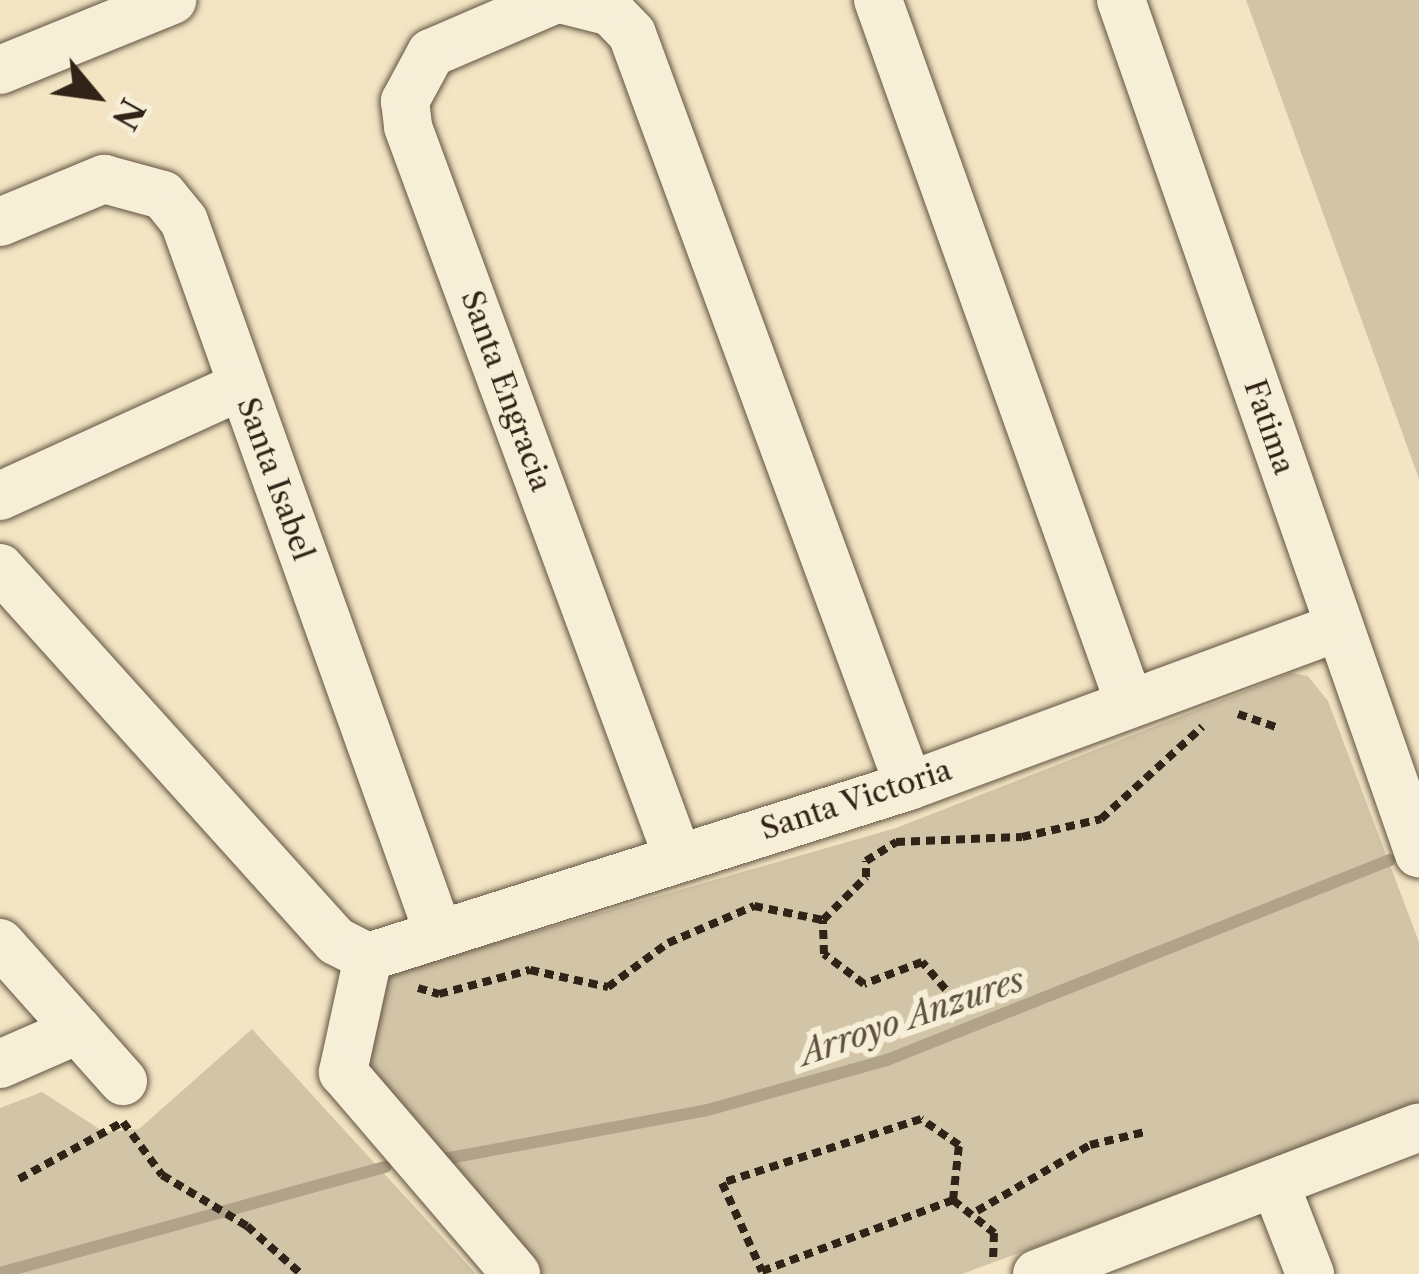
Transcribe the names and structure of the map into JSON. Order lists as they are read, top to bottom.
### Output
{
  "streets": {
    "street": [
      "Santa Engracia",
      "Fatima",
      "Santa Isabel",
      "Santa Victoria"
    ]
  },
  "crossings": [
    ["Santa Engracia", "Santa Victoria"],
    ["Fatima", "Santa Victoria"],
    ["Santa Isabel", "Santa Victoria"]
  ],
  "water": ["Arroyo Anzures"],
  "north": "bottom right"
}
